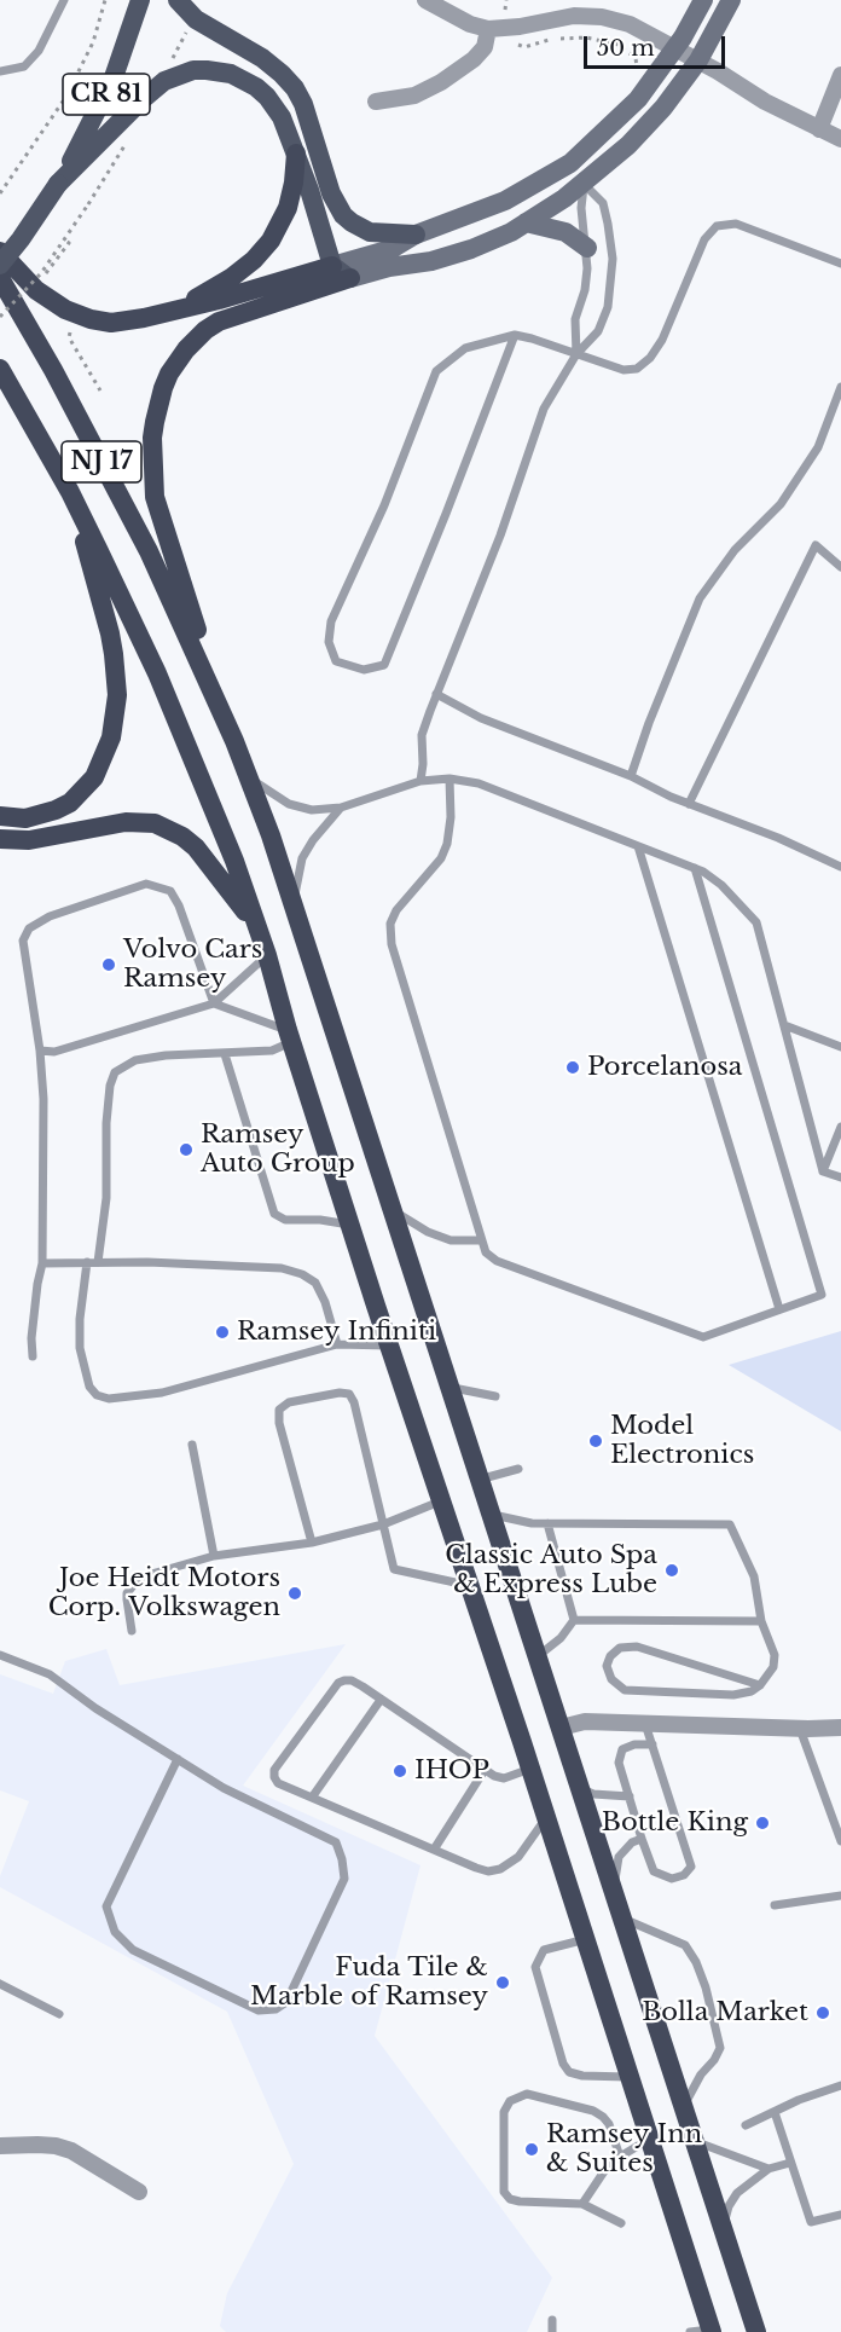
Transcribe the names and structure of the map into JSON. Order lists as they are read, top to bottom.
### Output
{
  "streets": {
    "highway": ["NJ 17"],
    "main road": ["CR 81"]
  },
  "places": [
    "Volvo Cars Ramsey",
    "Porcelanosa",
    "Ramsey Auto Group",
    "Ramsey Infiniti",
    "Model Electronics",
    "Classic Auto Spa & Express Lube",
    "Joe Heidt Motors Corp. Volkswagen",
    "IHOP",
    "Bottle King",
    "Fuda Tile & Marble of Ramsey",
    "Bolla Market",
    "Ramsey Inn & Suites"
  ],
  "scale_bar": "50 m"
}
